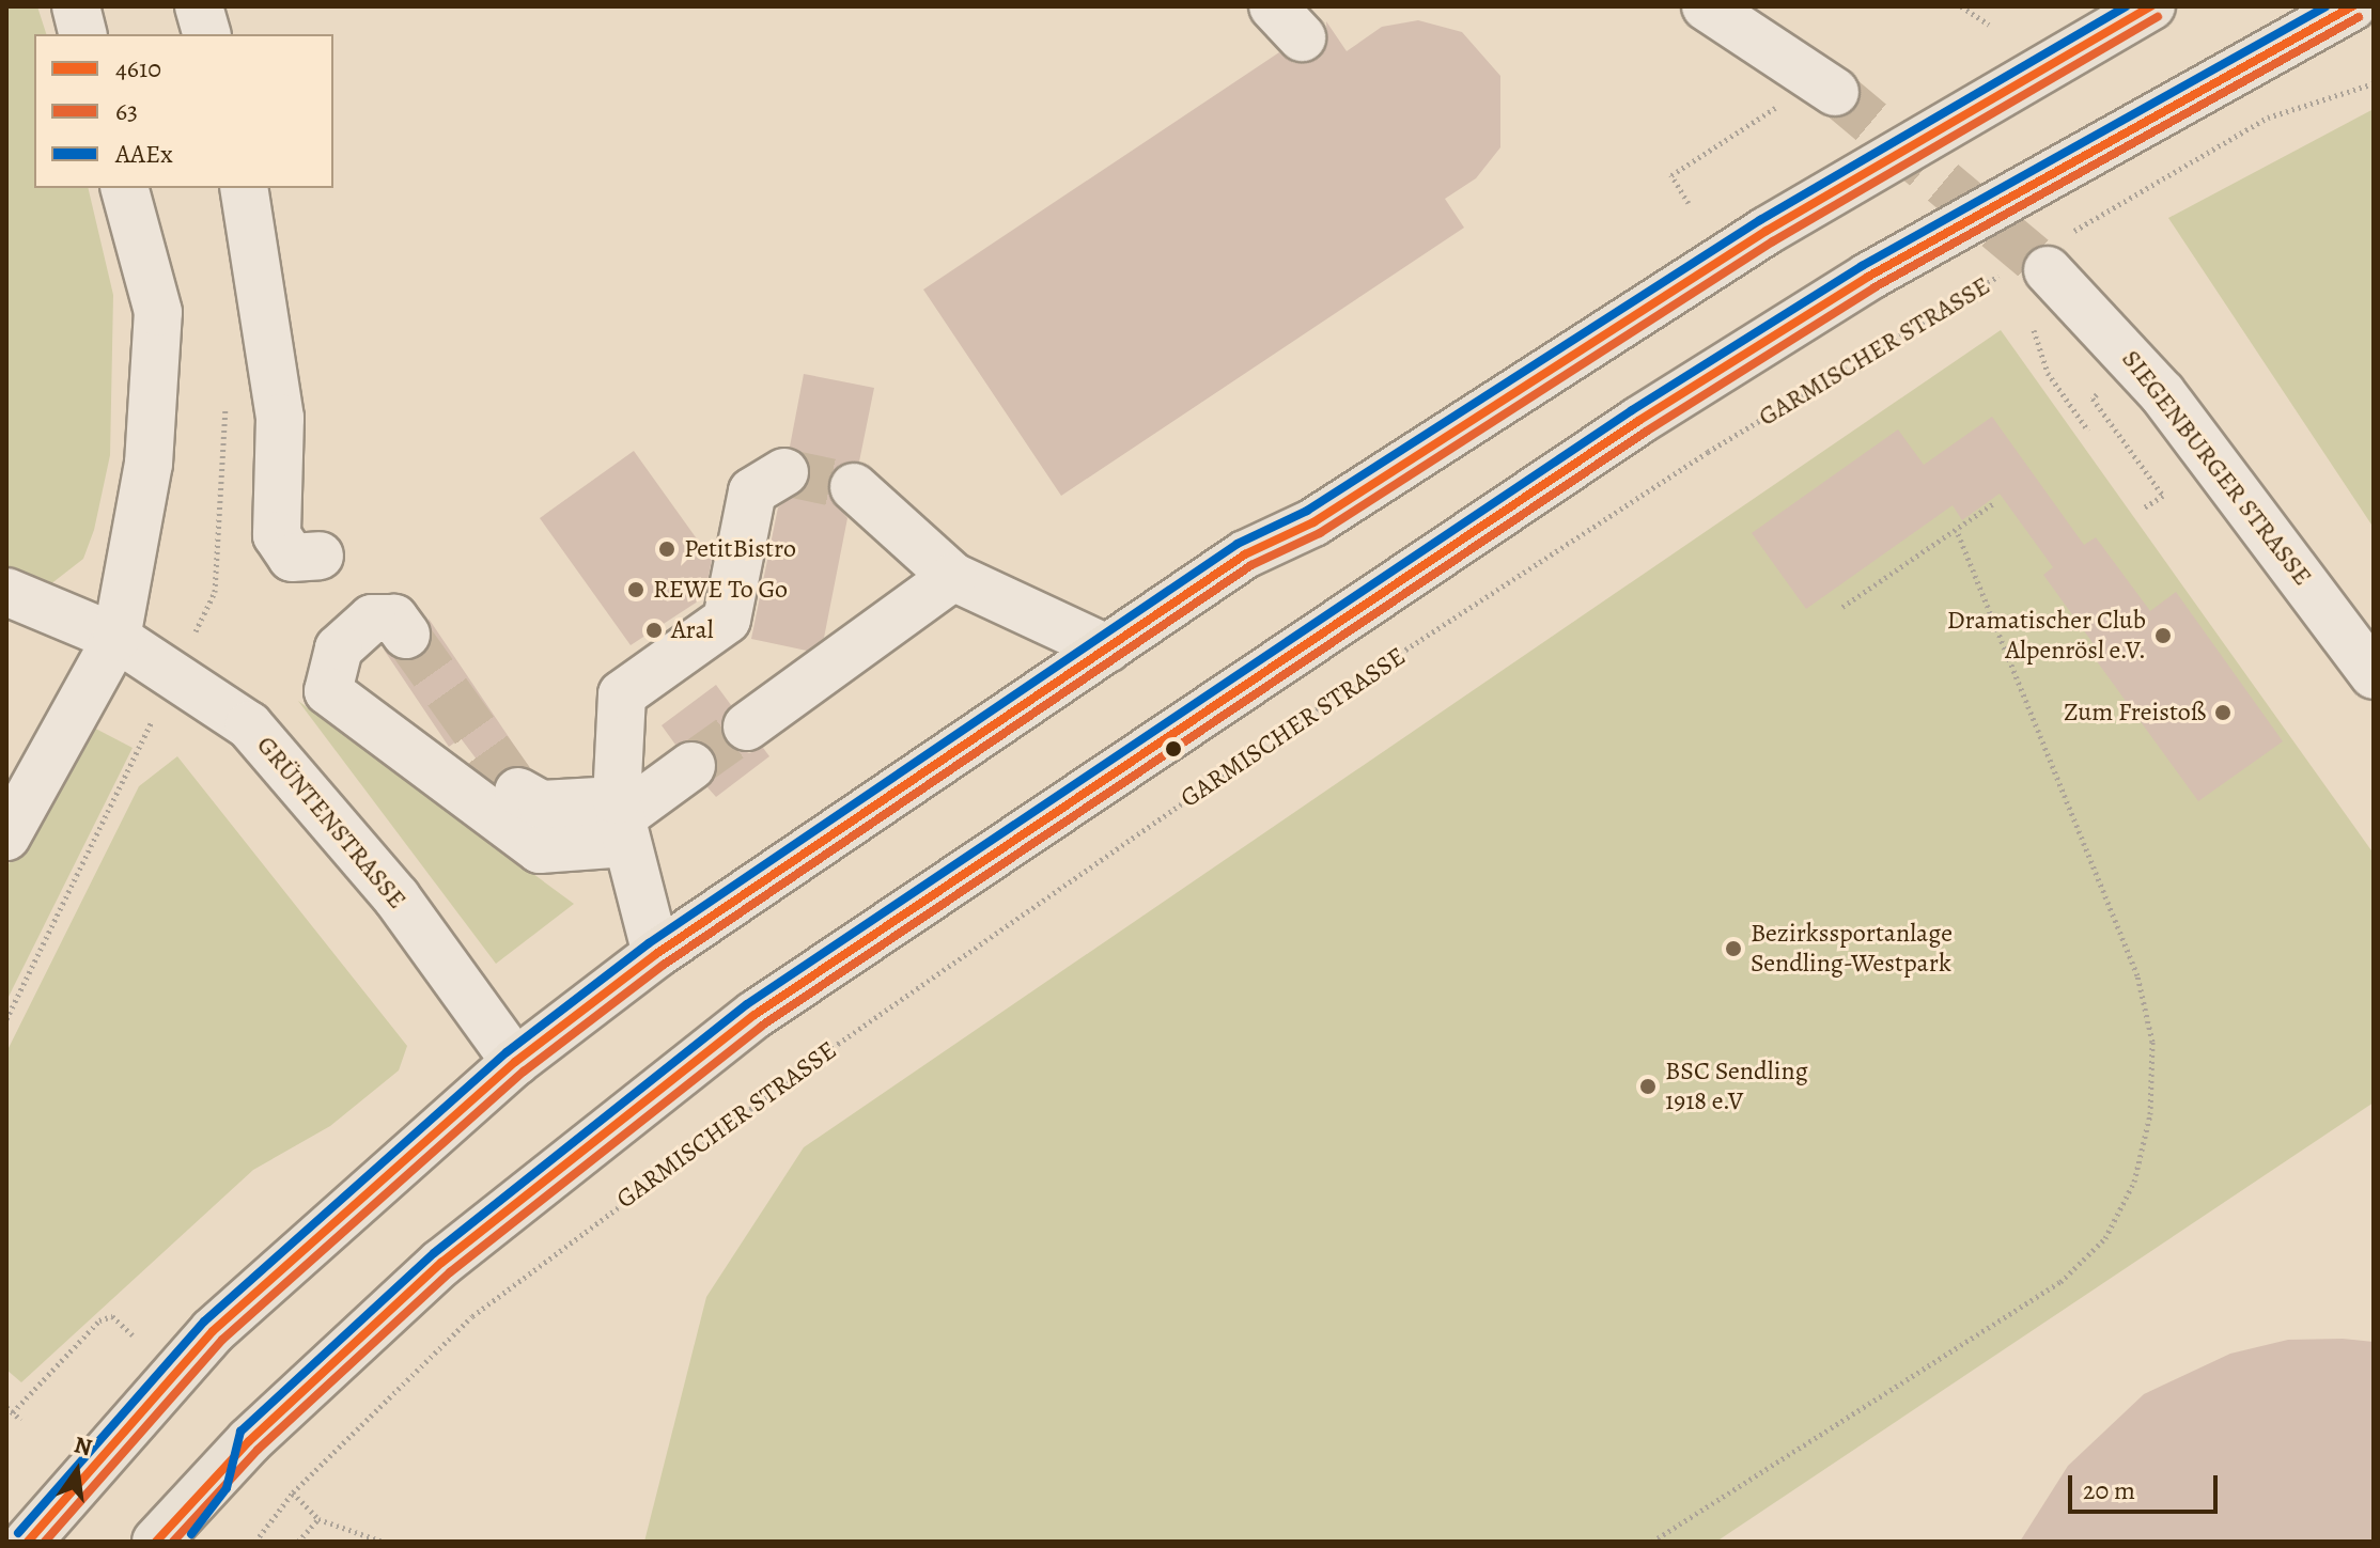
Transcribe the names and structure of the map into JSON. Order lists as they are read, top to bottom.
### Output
{
  "streets": {
    "street": ["SIEGENBURGER STRASSE", "GRÜNTENSTRASSE"],
    "path": ["GARMISCHER STRASSE"]
  },
  "crossings": [
    ["GARMISCHER STRASSE", "SIEGENBURGER STRASSE"]
  ],
  "places": [
    "PetitBistro",
    "REWE To Go",
    "Aral",
    "Dramatischer Club Alpenrösl e.V.",
    "Zum Freistoß",
    "Bezirkssportanlage Sendling-Westpark",
    "BSC Sendling 1918 e.V"
  ],
  "lines": ["transit line 4610", "transit line AAEx", "transit line 63"],
  "legend": ["4610", "63", "AAEx"],
  "scale_bar": "20 m",
  "north": "top"
}
